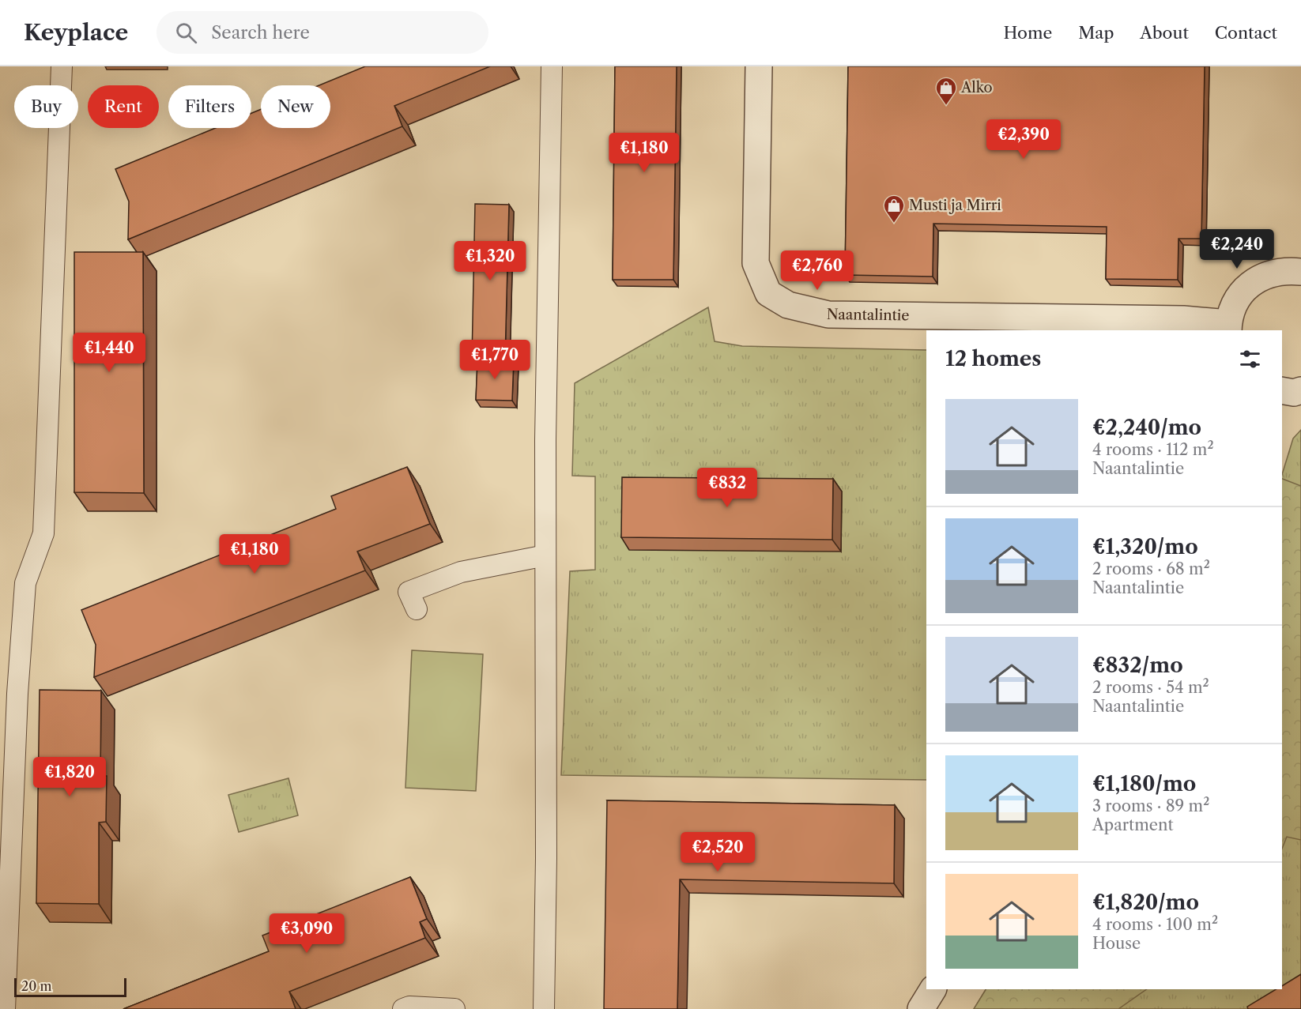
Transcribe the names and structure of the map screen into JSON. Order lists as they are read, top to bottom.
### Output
{
  "streets": {
    "street": ["Naantalintie"]
  },
  "places": {
    "shop": ["Alko", "Musti ja Mirri"]
  },
  "scale_bar": "20 m",
  "page": {
    "header": "Keyplace",
    "search": "Search here",
    "nav": [
      "Home",
      "Map",
      "About",
      "Contact"
    ],
    "chip": [
      "Buy",
      "Rent",
      "Filters",
      "New"
    ],
    "price": [
      "€2,390",
      "€1,180",
      "€2,240",
      "€1,320",
      "€2,760",
      "€1,440",
      "€1,770",
      "€832",
      "€1,180",
      "€1,820",
      "€2,520",
      "€3,090"
    ],
    "heading": "12 homes",
    "list": [
      {
        "name": "€2,240/mo",
        "note": "4 rooms · 112 m² · Naantalintie"
      },
      {
        "name": "€1,320/mo",
        "note": "2 rooms · 68 m² · Naantalintie"
      },
      {
        "name": "€832/mo",
        "note": "2 rooms · 54 m² · Naantalintie"
      },
      {
        "name": "€1,180/mo",
        "note": "3 rooms · 89 m² · Apartment"
      },
      {
        "name": "€1,820/mo",
        "note": "4 rooms · 100 m² · House"
      }
    ],
    "scale": "20 m"
  }
}
